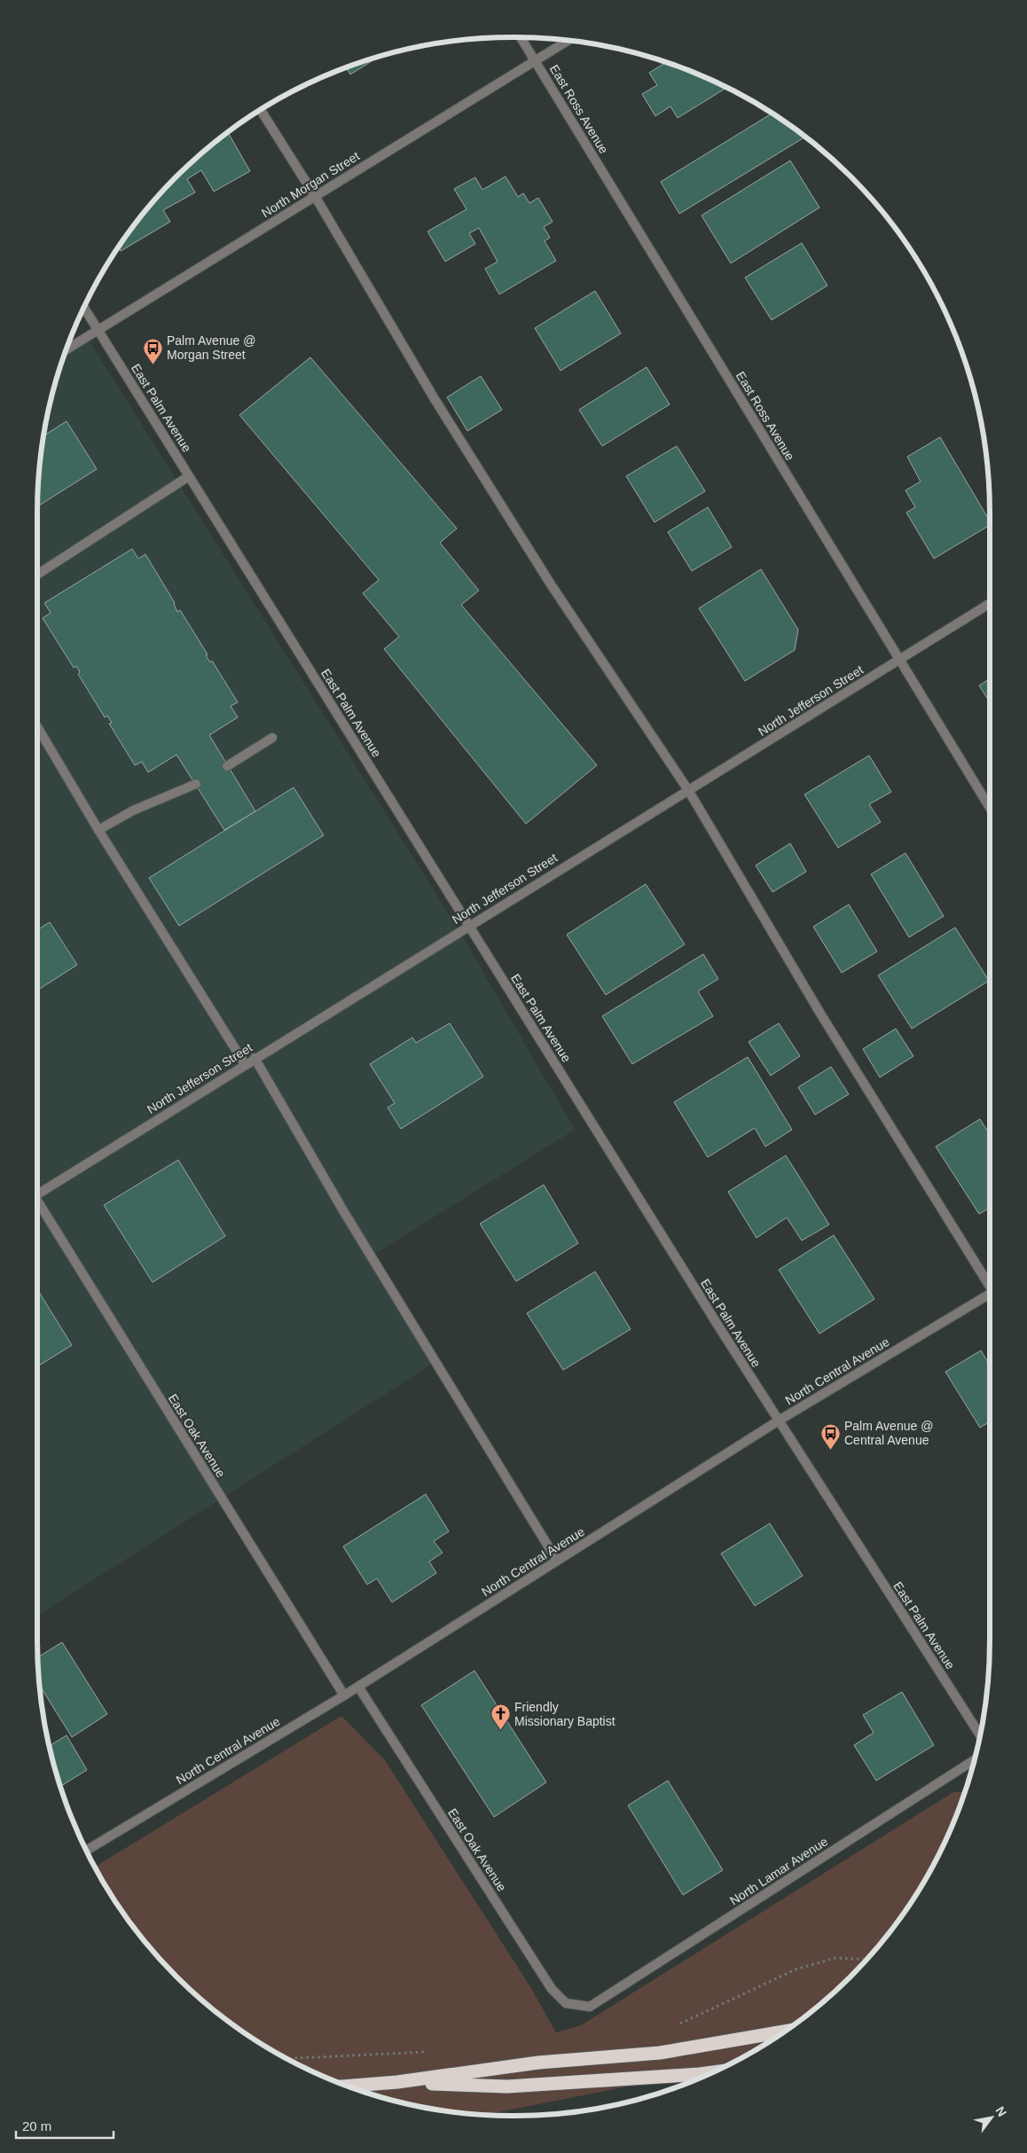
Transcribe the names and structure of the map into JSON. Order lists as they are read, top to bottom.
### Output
{
  "streets": {
    "street": [
      "East Ross Avenue",
      "North Morgan Street",
      "East Palm Avenue",
      "North Jefferson Street",
      "North Central Avenue",
      "East Oak Avenue",
      "North Lamar Avenue"
    ]
  },
  "crossings": [
    ["East Ross Avenue", "North Morgan Street"],
    ["East Ross Avenue", "North Jefferson Street"],
    ["North Morgan Street", "East Palm Avenue"],
    ["East Palm Avenue", "North Jefferson Street"],
    ["East Palm Avenue", "North Central Avenue"],
    ["North Central Avenue", "East Oak Avenue"],
    ["East Oak Avenue", "North Lamar Avenue"]
  ],
  "places": {
    "bus stop": ["Palm Avenue @ Morgan Street", "Palm Avenue @ Central Avenue"],
    "church": ["Friendly Missionary Baptist"]
  },
  "scale_bar": "20 m",
  "north": "top right"
}
